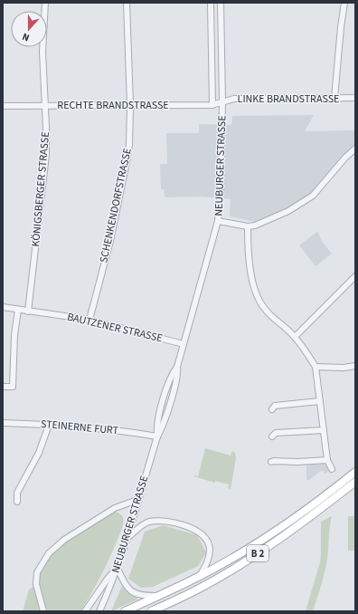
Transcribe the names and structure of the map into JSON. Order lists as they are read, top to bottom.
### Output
{
  "streets": {
    "main road": ["B 2"],
    "street": [
      "LINKE BRANDSTRASSE",
      "RECHTE BRANDSTRASSE",
      "NEUBURGER STRASSE",
      "KÖNIGSBERGER STRASSE",
      "SCHENKENDORFSTRASSE",
      "BAUTZENER STRASSE",
      "STEINERNE FURT"
    ]
  },
  "crossings": [
    ["LINKE BRANDSTRASSE", "RECHTE BRANDSTRASSE"],
    ["LINKE BRANDSTRASSE", "NEUBURGER STRASSE"],
    ["RECHTE BRANDSTRASSE", "NEUBURGER STRASSE"],
    ["RECHTE BRANDSTRASSE", "KÖNIGSBERGER STRASSE"],
    ["RECHTE BRANDSTRASSE", "SCHENKENDORFSTRASSE"],
    ["NEUBURGER STRASSE", "BAUTZENER STRASSE"],
    ["NEUBURGER STRASSE", "STEINERNE FURT"],
    ["NEUBURGER STRASSE", "B 2"],
    ["KÖNIGSBERGER STRASSE", "BAUTZENER STRASSE"],
    ["SCHENKENDORFSTRASSE", "BAUTZENER STRASSE"]
  ],
  "north": "bottom"
}
